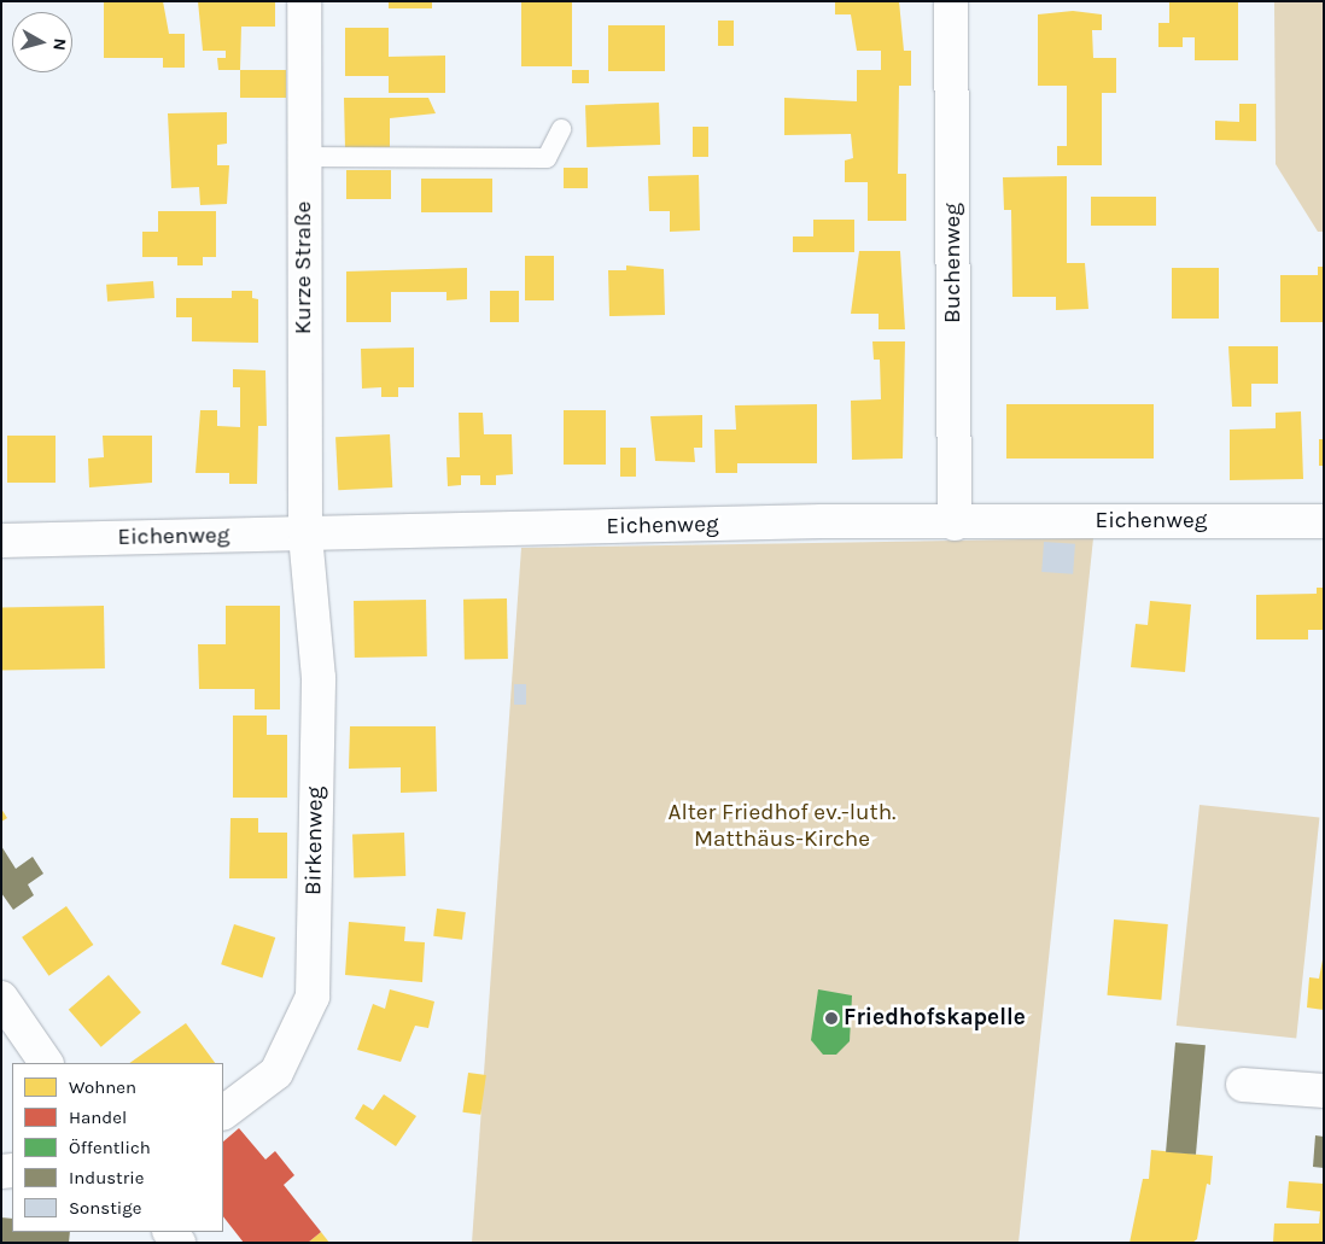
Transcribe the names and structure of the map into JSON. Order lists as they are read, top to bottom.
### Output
{
  "streets": {
    "street": [
      "Buchenweg",
      "Kurze Straße",
      "Eichenweg",
      "Birkenweg"
    ]
  },
  "crossings": [
    ["Buchenweg", "Eichenweg"],
    ["Kurze Straße", "Eichenweg"],
    ["Kurze Straße", "Birkenweg"],
    ["Eichenweg", "Birkenweg"]
  ],
  "parks": ["Alter Friedhof ev.-luth. Matthäus-Kirche"],
  "places": ["Friedhofskapelle"],
  "legend": [
    "Wohnen",
    "Handel",
    "Öffentlich",
    "Industrie",
    "Sonstige"
  ],
  "north": "right"
}
